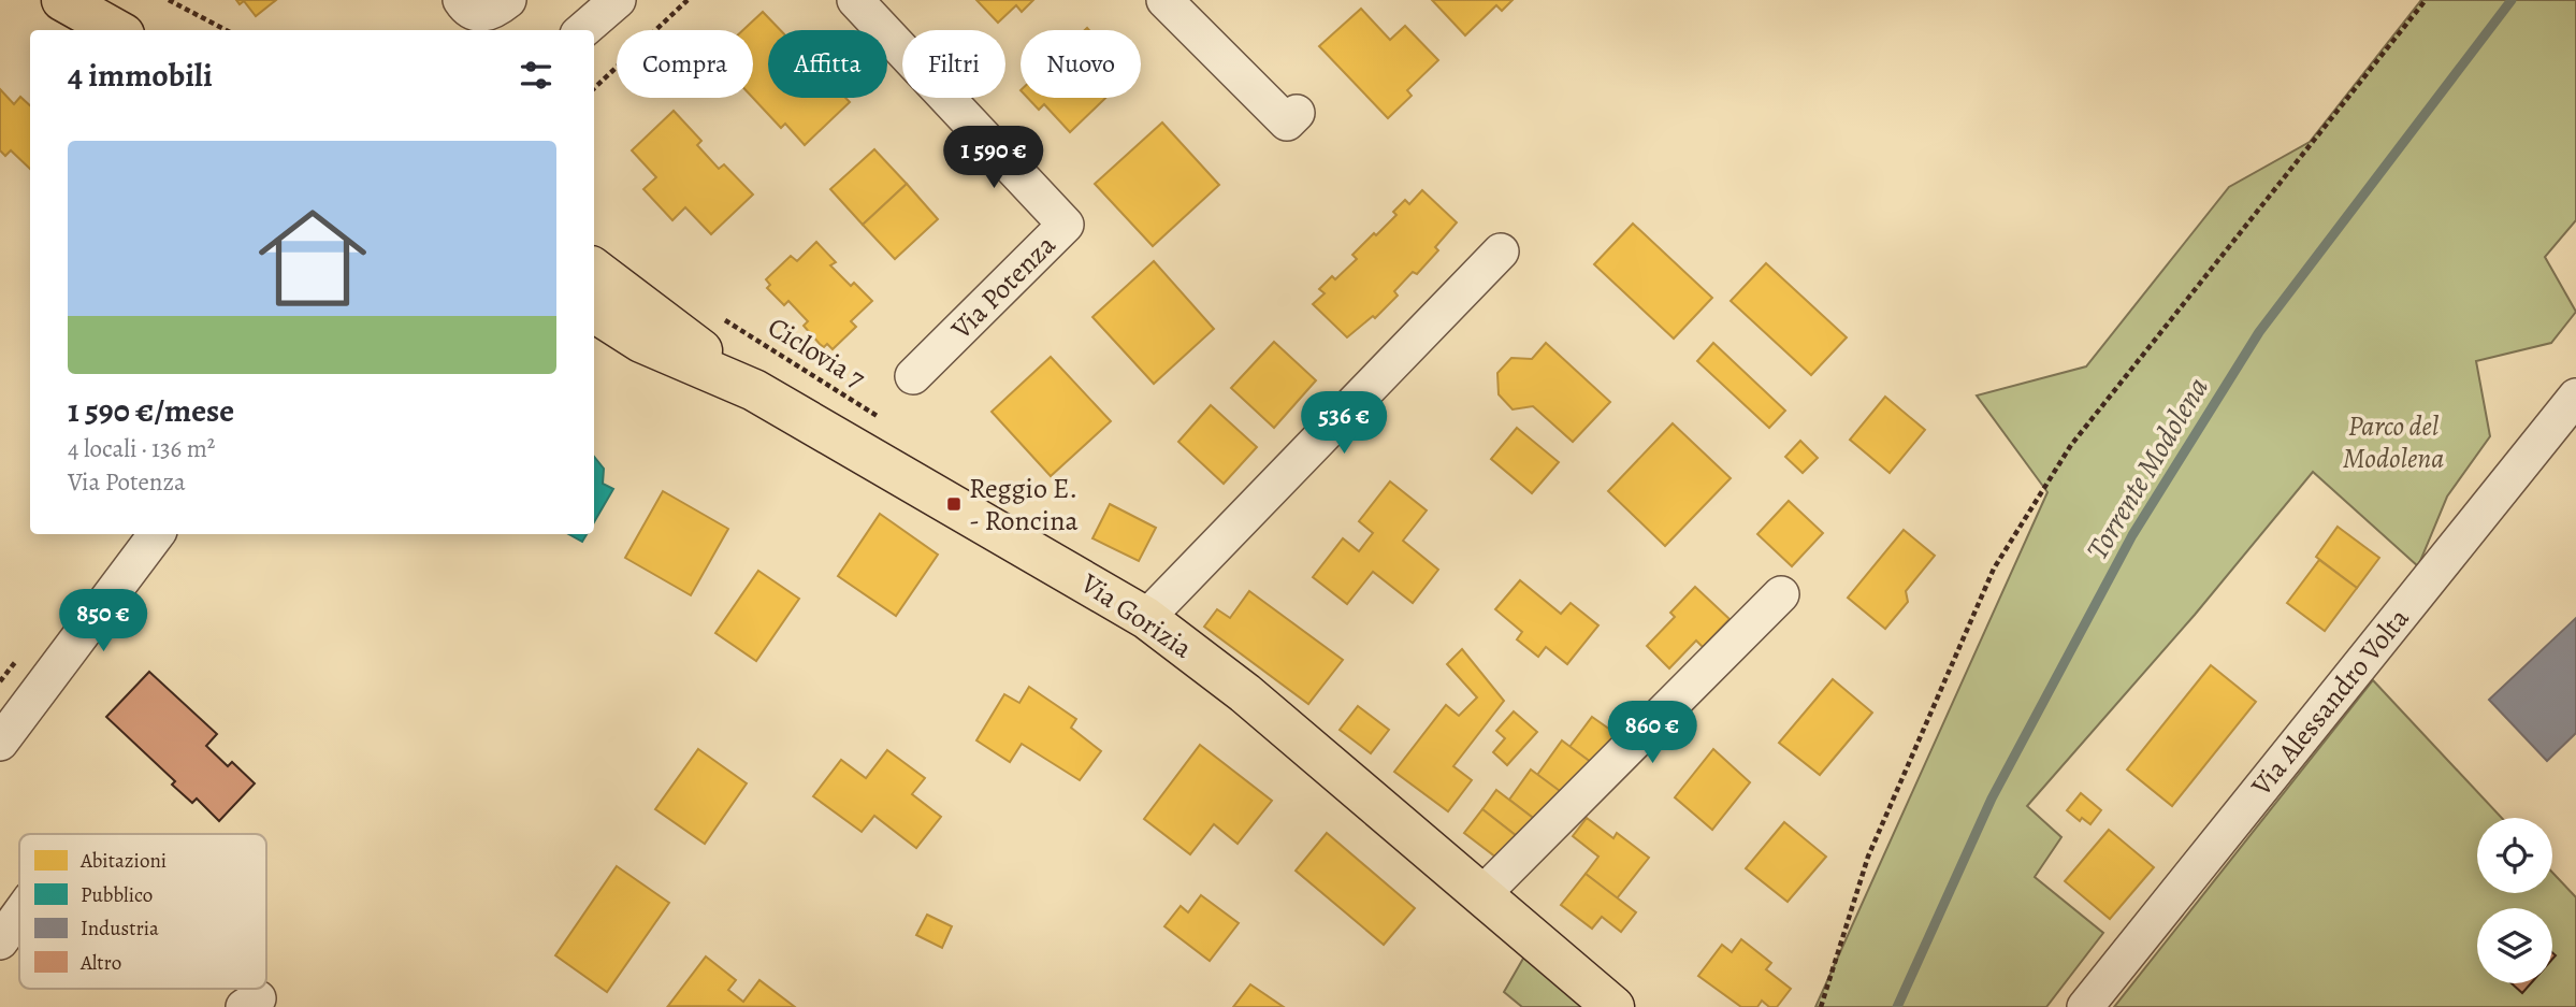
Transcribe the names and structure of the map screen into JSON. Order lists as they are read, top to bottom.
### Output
{
  "streets": {
    "main road": ["Via Gorizia"],
    "street": ["Via Potenza", "Via Alessandro Volta"],
    "path": ["Ciclovia 7"]
  },
  "water": ["Torrente Modolena"],
  "parks": ["Parco del Modolena"],
  "places": {
    "transit": ["Reggio E. - Roncina"]
  },
  "legend": [
    "Abitazioni",
    "Pubblico",
    "Industria",
    "Altro"
  ],
  "page": {
    "chip": [
      "Compra",
      "Affitta",
      "Filtri",
      "Nuovo"
    ],
    "heading": "4 immobili",
    "list": [
      {
        "name": "1 590 €/mese",
        "note": "4 locali · 136 m² · Via Potenza"
      }
    ],
    "price": [
      "1 590 €",
      "536 €",
      "850 €",
      "860 €"
    ]
  }
}
